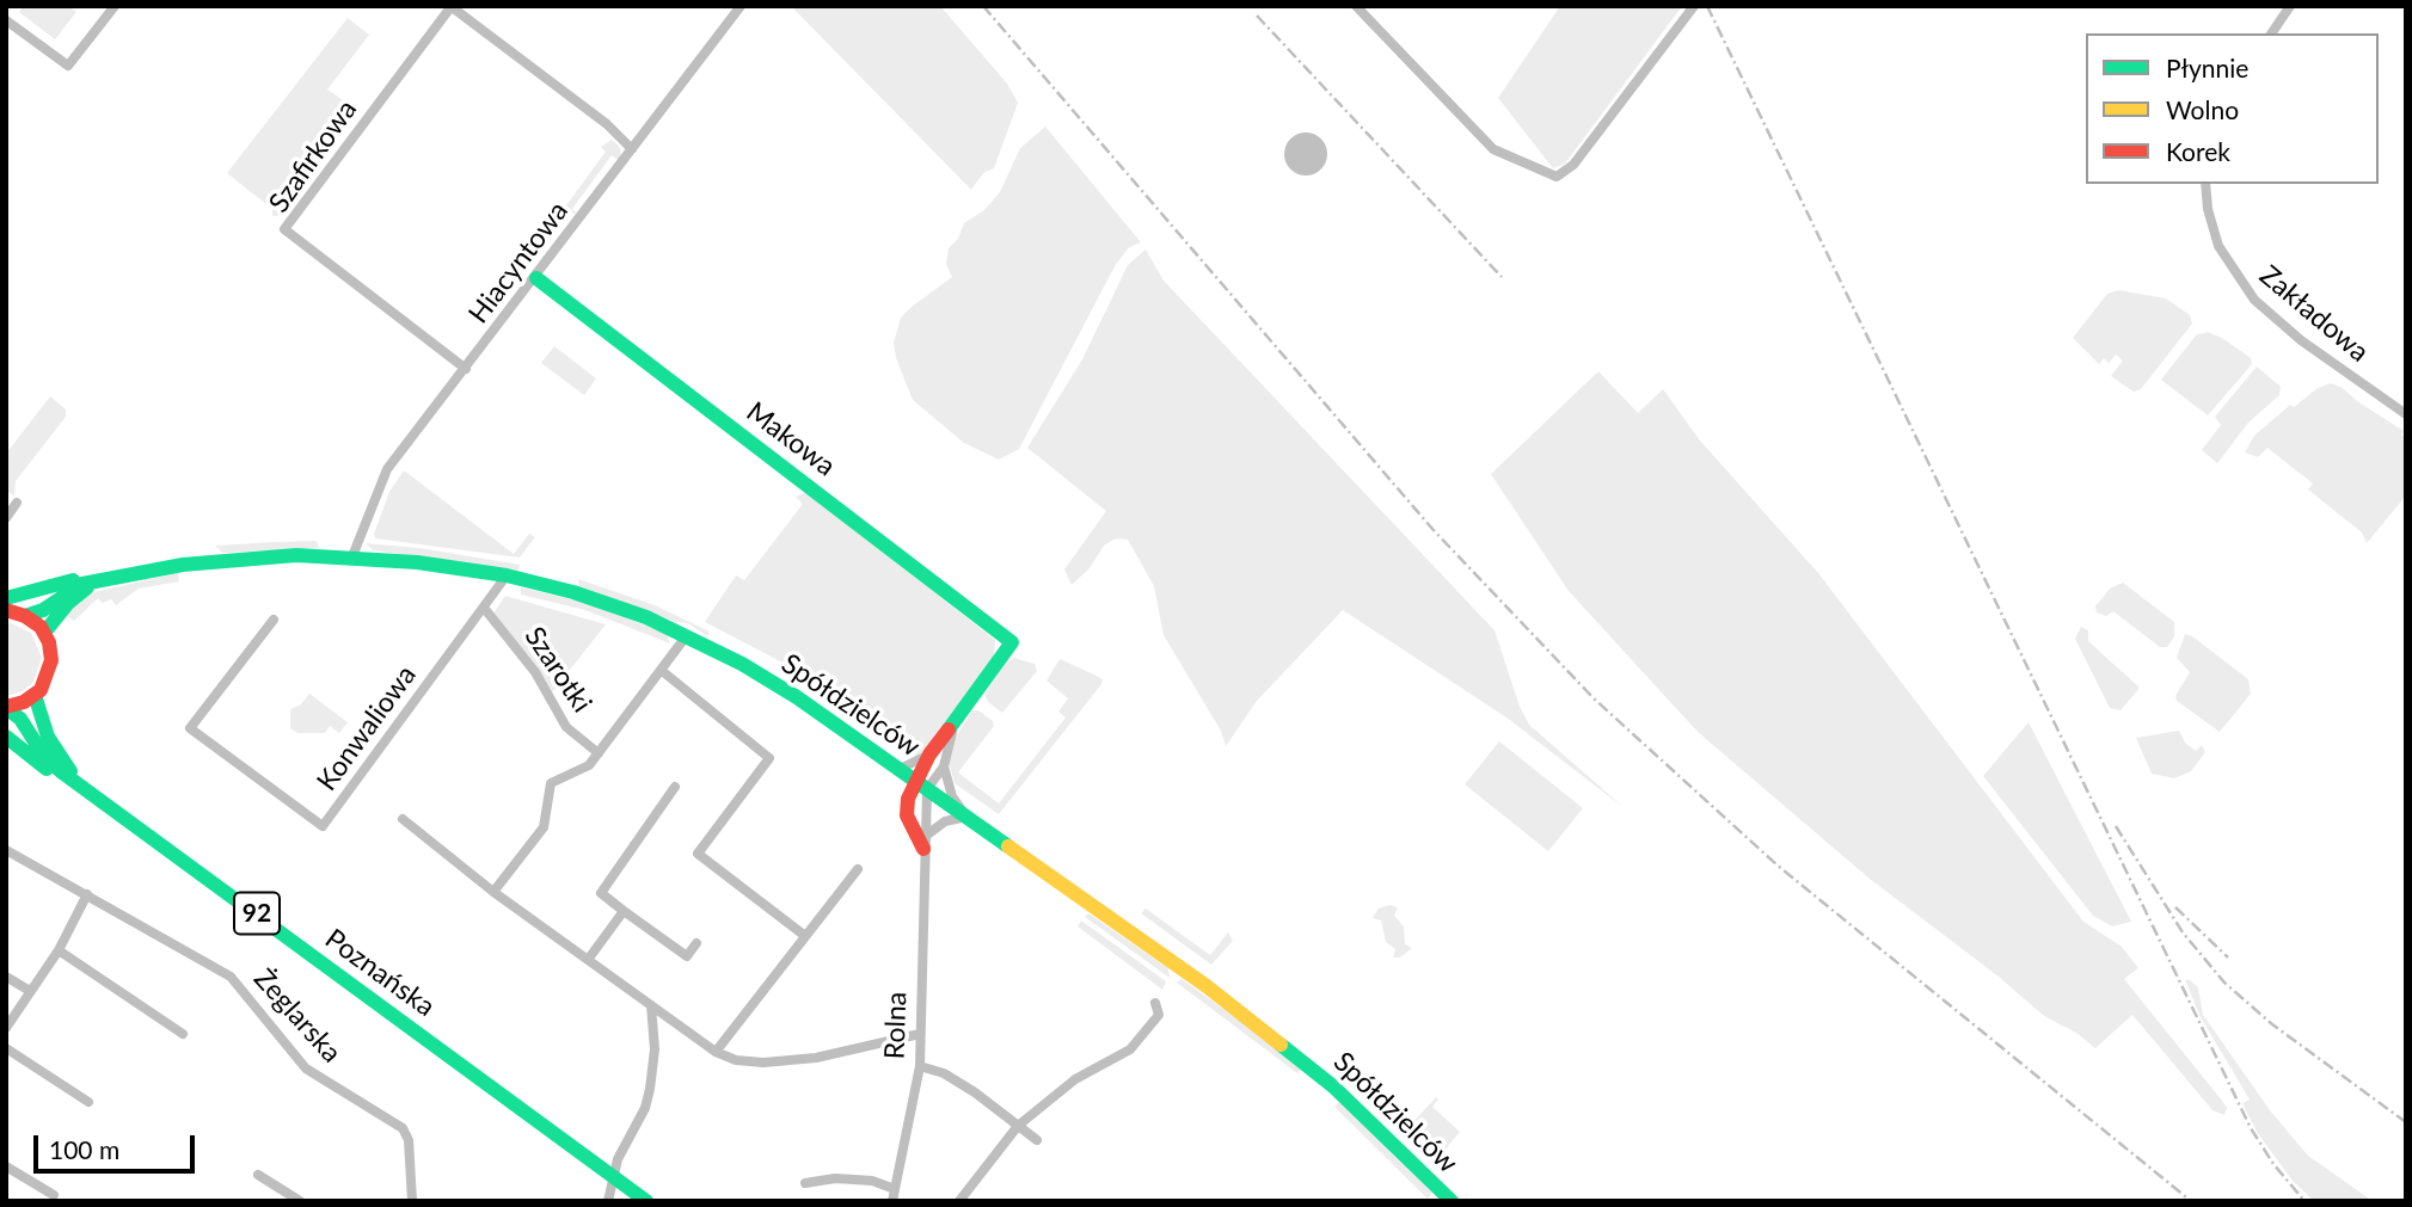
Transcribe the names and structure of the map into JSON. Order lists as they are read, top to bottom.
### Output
{
  "streets": {
    "street": [
      "Szafirkowa",
      "Hiacyntowa",
      "Zakładowa",
      "Makowa",
      "Szarotki",
      "Spółdzielców",
      "Konwaliowa",
      "92",
      "Poznańska",
      "Żeglarska",
      "Rolna"
    ]
  },
  "crossings": [
    ["Szafirkowa", "Hiacyntowa"],
    ["Hiacyntowa", "Makowa"],
    ["Hiacyntowa", "Spółdzielców"],
    ["Makowa", "Rolna"],
    ["Szarotki", "Konwaliowa"],
    ["Spółdzielców", "Konwaliowa"],
    ["Spółdzielców", "Rolna"],
    ["92", "Poznańska"]
  ],
  "legend": ["Płynnie", "Wolno", "Korek"],
  "scale_bar": "100 m"
}
